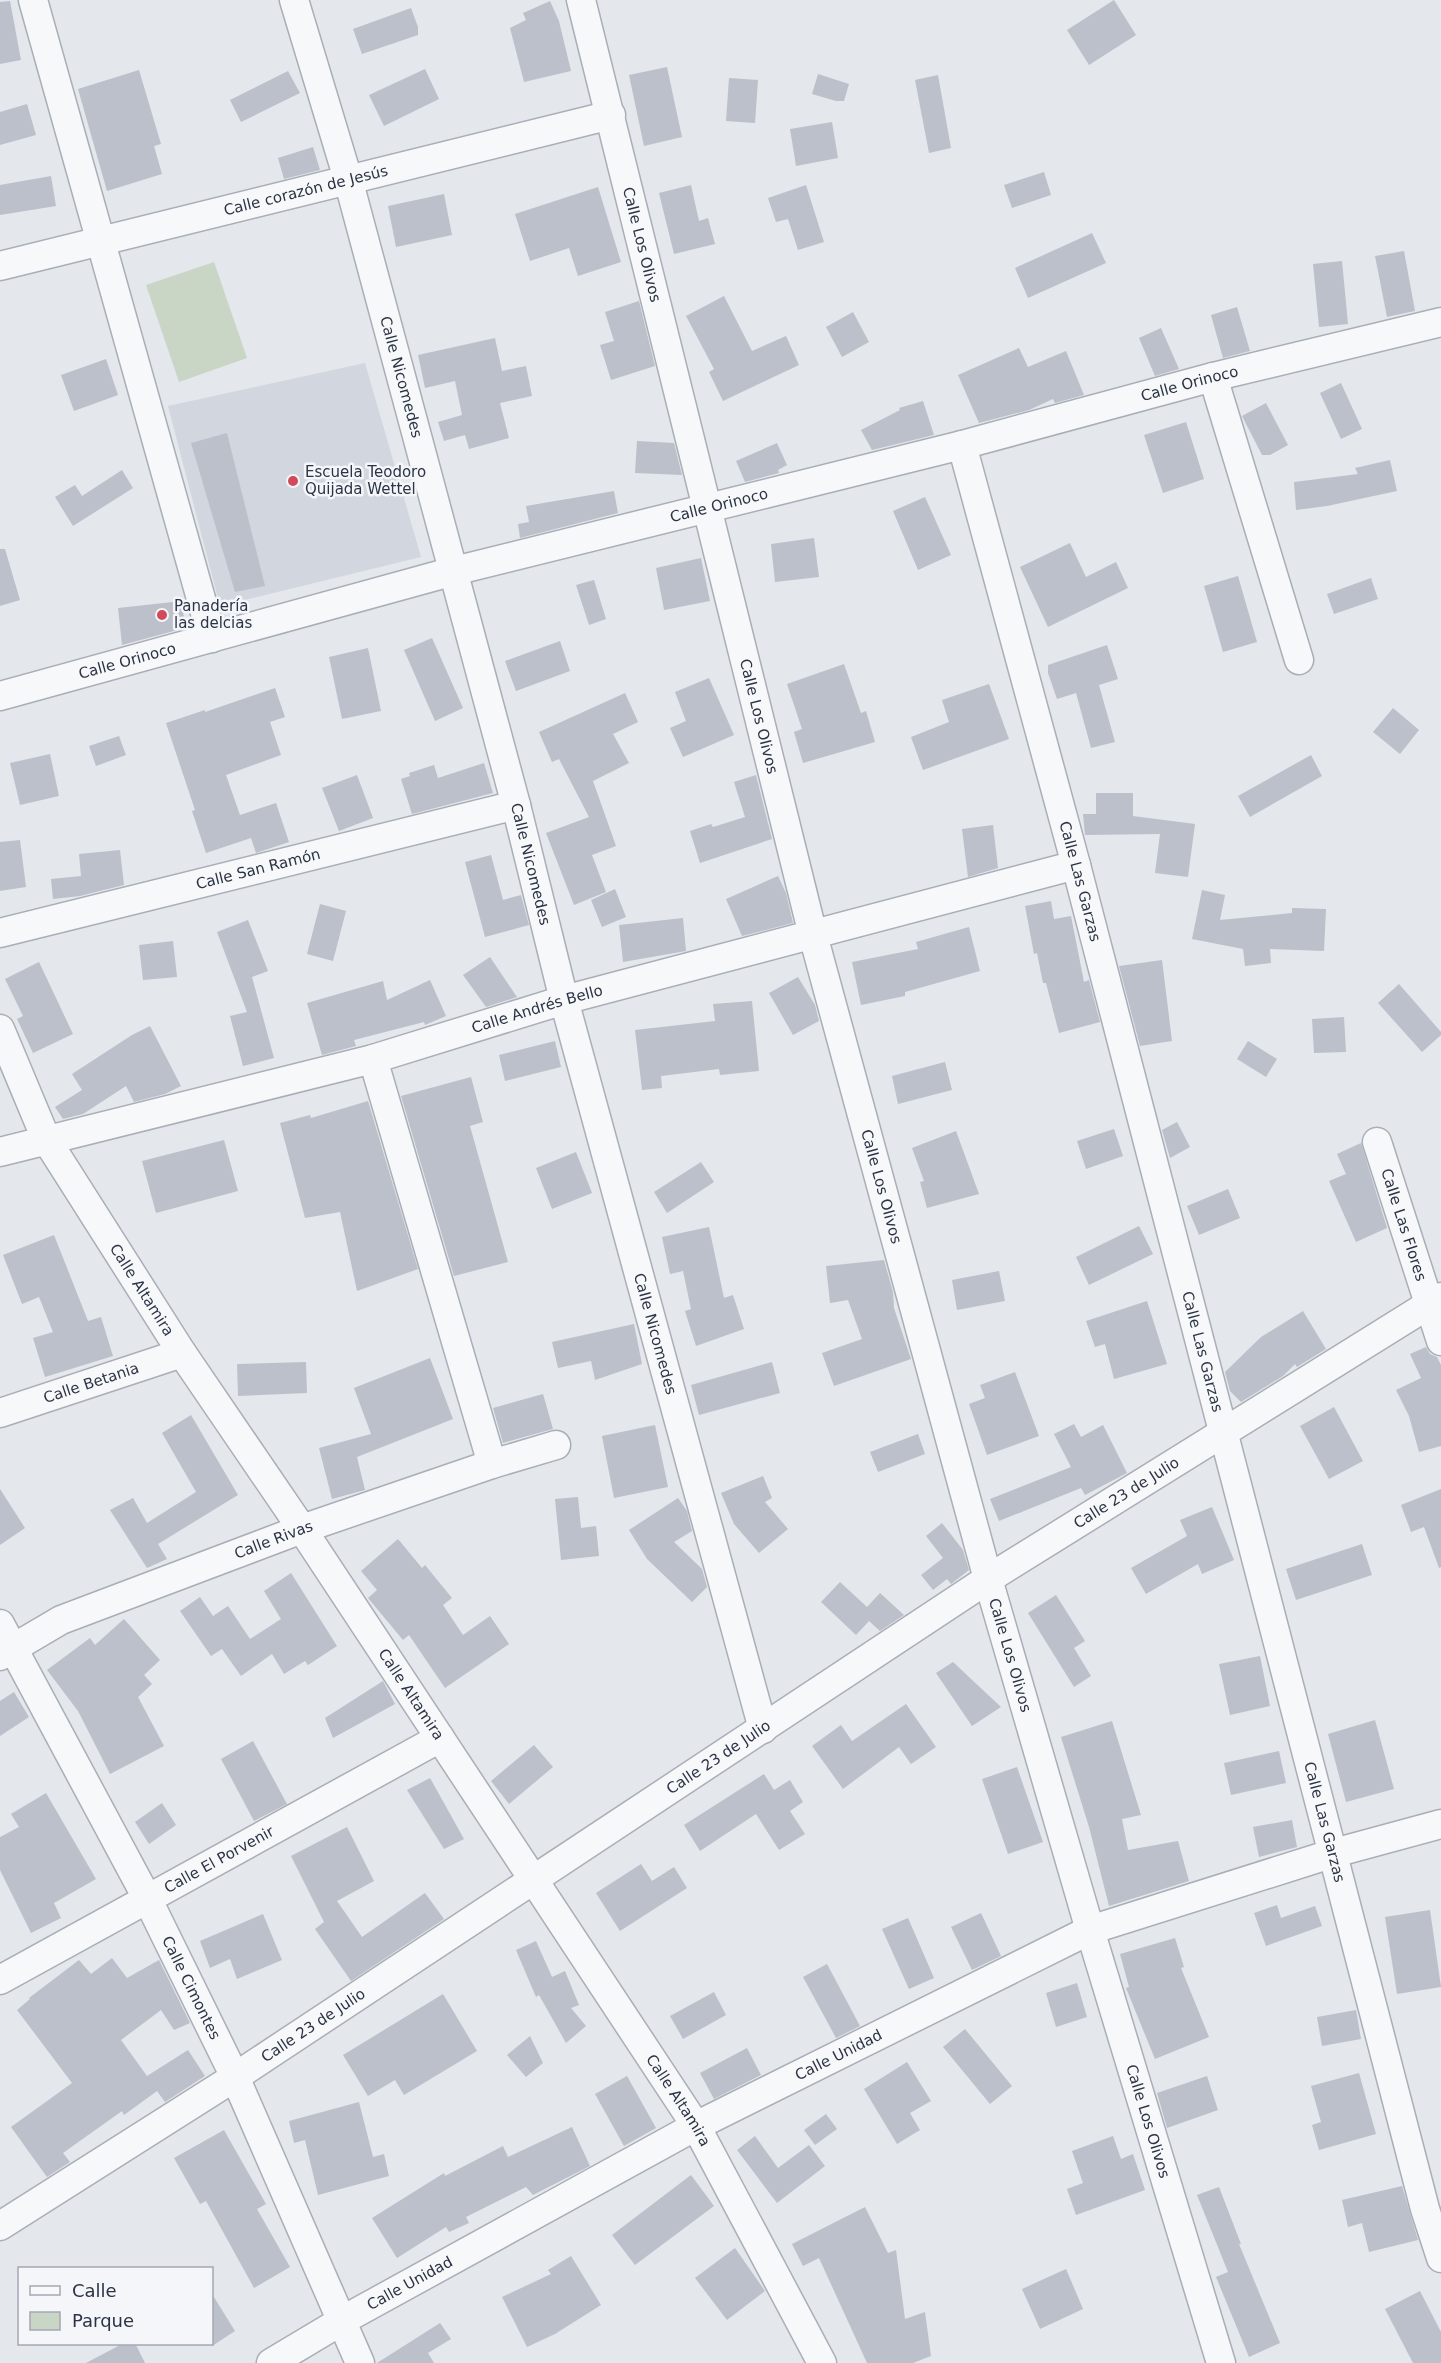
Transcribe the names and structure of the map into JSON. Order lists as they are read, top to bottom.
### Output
{
  "streets": {
    "street": [
      "Calle corazón de Jesús",
      "Calle Los Olivos",
      "Calle Nicomedes",
      "Calle Orinoco",
      "Calle San Ramón",
      "Calle Las Garzas",
      "Calle Andrés Bello",
      "Calle Las Flores",
      "Calle Altamira",
      "Calle Betania",
      "Calle 23 de Julio",
      "Calle Rivas",
      "Calle El Porvenir",
      "Calle Cimontes",
      "Calle Unidad"
    ]
  },
  "crossings": [
    ["Calle corazón de Jesús", "Calle Los Olivos"],
    ["Calle corazón de Jesús", "Calle Nicomedes"],
    ["Calle Los Olivos", "Calle Orinoco"],
    ["Calle Los Olivos", "Calle Andrés Bello"],
    ["Calle Los Olivos", "Calle 23 de Julio"],
    ["Calle Los Olivos", "Calle Unidad"],
    ["Calle Nicomedes", "Calle Orinoco"],
    ["Calle Nicomedes", "Calle San Ramón"],
    ["Calle Nicomedes", "Calle Andrés Bello"],
    ["Calle Nicomedes", "Calle 23 de Julio"],
    ["Calle Orinoco", "Calle Las Garzas"],
    ["Calle Las Garzas", "Calle Andrés Bello"],
    ["Calle Las Garzas", "Calle 23 de Julio"],
    ["Calle Las Garzas", "Calle Unidad"],
    ["Calle Andrés Bello", "Calle Altamira"],
    ["Calle Las Flores", "Calle 23 de Julio"],
    ["Calle Altamira", "Calle Betania"],
    ["Calle Altamira", "Calle 23 de Julio"],
    ["Calle Altamira", "Calle Rivas"],
    ["Calle Altamira", "Calle El Porvenir"],
    ["Calle Altamira", "Calle Unidad"],
    ["Calle 23 de Julio", "Calle Cimontes"],
    ["Calle Rivas", "Calle Cimontes"],
    ["Calle El Porvenir", "Calle Cimontes"],
    ["Calle Cimontes", "Calle Unidad"]
  ],
  "places": ["Escuela Teodoro Quijada Wettel", "Panadería las delcias"],
  "legend": ["Calle", "Parque"]
}
